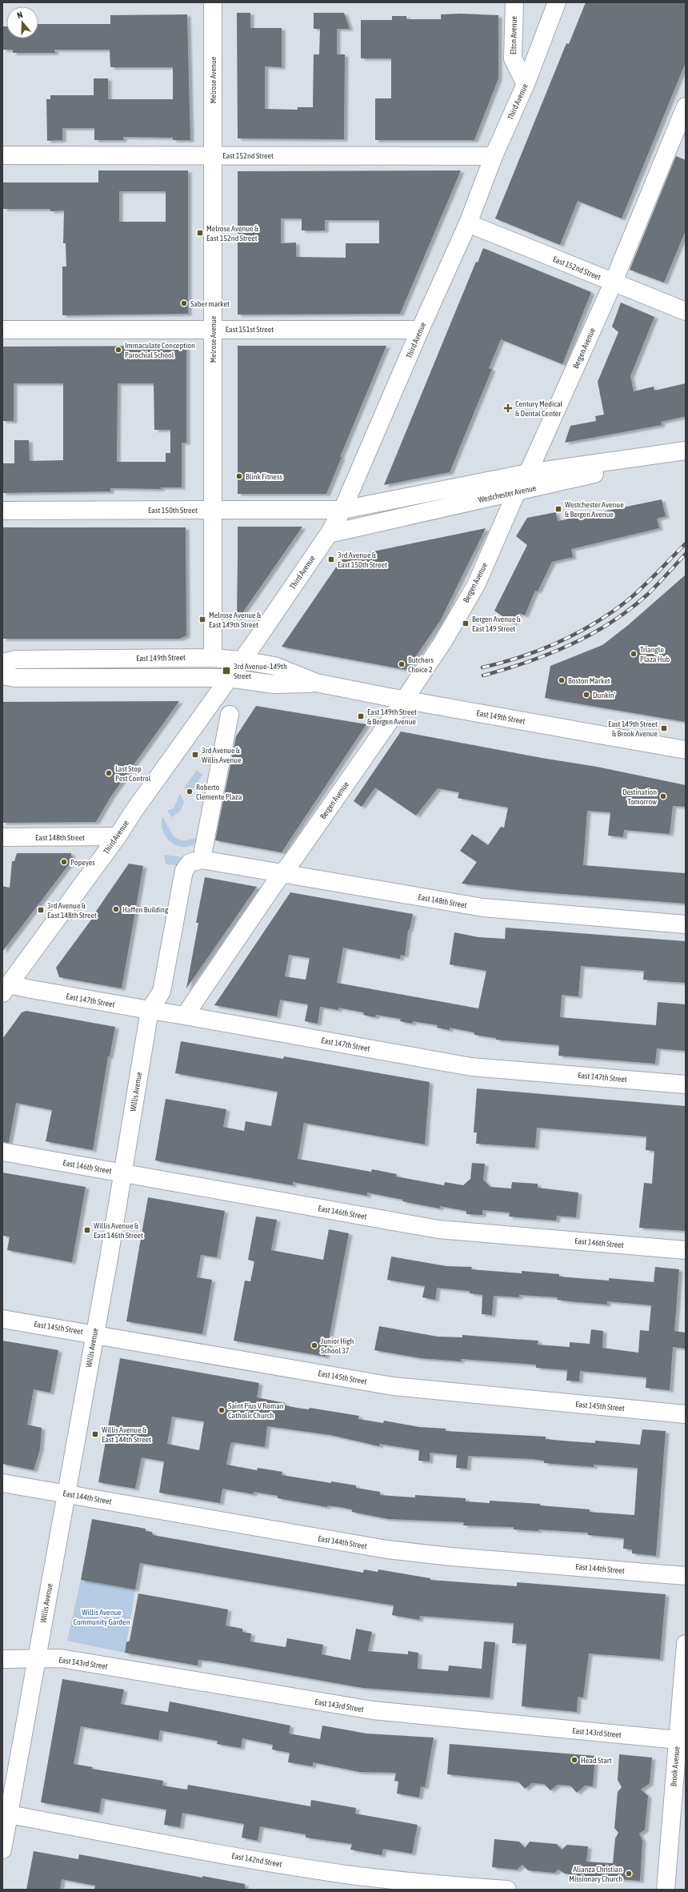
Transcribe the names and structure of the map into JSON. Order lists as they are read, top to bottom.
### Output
{
  "streets": {
    "street": [
      "Elton Avenue",
      "Melrose Avenue",
      "Third Avenue",
      "East 152nd Street",
      "East 151st Street",
      "Bergen Avenue",
      "Westchester Avenue",
      "East 150th Street",
      "East 149th Street",
      "East 148th Street",
      "East 147th Street",
      "Willis Avenue",
      "East 146th Street",
      "East 145th Street",
      "East 144th Street",
      "East 143rd Street",
      "Brook Avenue",
      "East 142nd Street"
    ]
  },
  "crossings": [
    ["Elton Avenue", "Third Avenue"],
    ["Melrose Avenue", "East 152nd Street"],
    ["Melrose Avenue", "East 151st Street"],
    ["Melrose Avenue", "East 150th Street"],
    ["Melrose Avenue", "East 149th Street"],
    ["Third Avenue", "East 152nd Street"],
    ["Third Avenue", "East 151st Street"],
    ["Third Avenue", "Westchester Avenue"],
    ["Third Avenue", "East 150th Street"],
    ["Third Avenue", "East 149th Street"],
    ["Third Avenue", "East 148th Street"],
    ["Third Avenue", "East 147th Street"],
    ["East 152nd Street", "Bergen Avenue"],
    ["Bergen Avenue", "Westchester Avenue"],
    ["Bergen Avenue", "East 149th Street"],
    ["Bergen Avenue", "East 148th Street"],
    ["Bergen Avenue", "East 147th Street"],
    ["Westchester Avenue", "East 150th Street"],
    ["East 148th Street", "Willis Avenue"],
    ["East 147th Street", "Willis Avenue"],
    ["Willis Avenue", "East 146th Street"],
    ["Willis Avenue", "East 145th Street"],
    ["Willis Avenue", "East 144th Street"],
    ["Willis Avenue", "East 143rd Street"],
    ["Willis Avenue", "East 142nd Street"],
    ["East 143rd Street", "Brook Avenue"]
  ],
  "parks": ["Willis Avenue Community Garden"],
  "places": {
    "transit": [
      "Melrose Avenue & East 152nd Street",
      "Westchester Avenue & Bergen Avenue",
      "3rd Avenue & East 150th Street",
      "Melrose Avenue & East 149th Street",
      "Bergen Avenue & East 149 Street",
      "3rd Avenue–149th Street",
      "East 149th Street & Bergen Avenue",
      "East 149th Street & Brook Avenue",
      "3rd Avenue & Willis Avenue",
      "3rd Avenue & East 148th Street",
      "Willis Avenue & East 146th Street",
      "Willis Avenue & East 144th Street"
    ],
    "other": [
      "Saber market",
      "Immaculate Conception Parochial School",
      "Blink Fitness",
      "Triangle Plaza Hub",
      "Butchers Choice 2",
      "Boston Market",
      "Dunkin'",
      "Last Stop Pest Control",
      "Roberto Clemente Plaza",
      "Destination Tomorrow",
      "Popeyes",
      "Haffen Building",
      "Junior High School 37",
      "Saint Pius V Roman Catholic Church",
      "Head Start",
      "Alianza Christian Missionary Church"
    ],
    "health": ["Century Medical & Dental Center"]
  },
  "north": "top"
}
